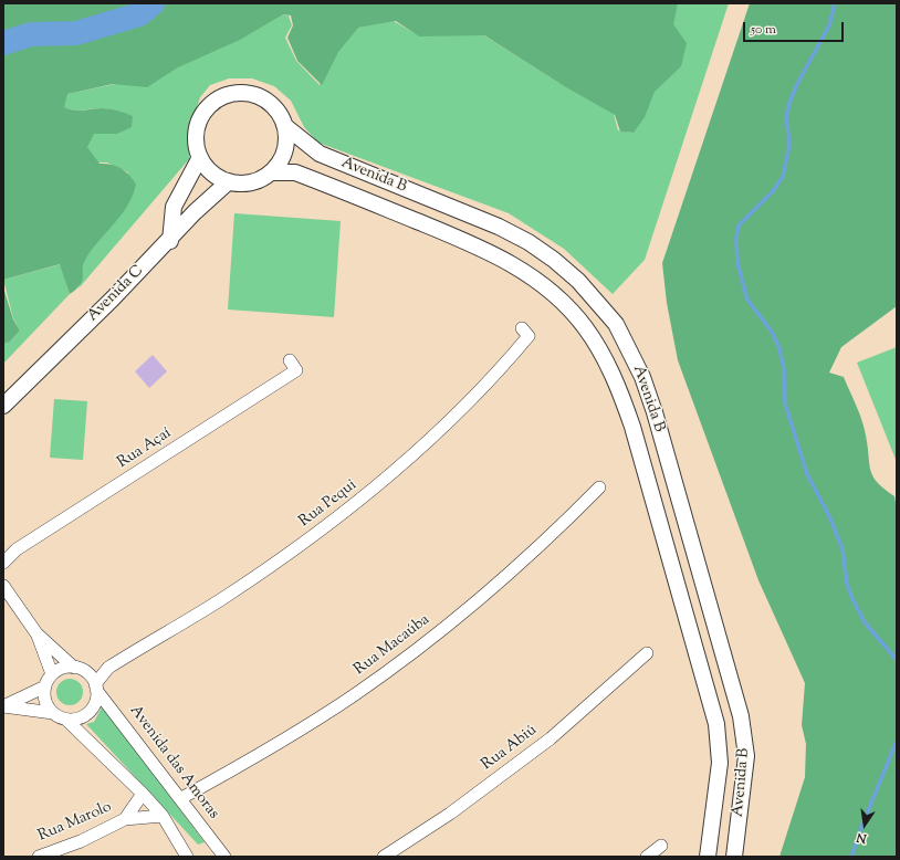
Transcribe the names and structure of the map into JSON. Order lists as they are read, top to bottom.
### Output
{
  "streets": {
    "street": [
      "Avenida B",
      "Avenida C",
      "Rua Açaí",
      "Rua Pequi",
      "Rua Macaúba",
      "Rua Abiú",
      "Avenida das Amoras",
      "Rua Marolo"
    ]
  },
  "crossings": [
    ["Avenida B", "Avenida C"],
    ["Rua Pequi", "Avenida das Amoras"],
    ["Rua Macaúba", "Avenida das Amoras"]
  ],
  "scale_bar": "50 m",
  "north": "bottom"
}
